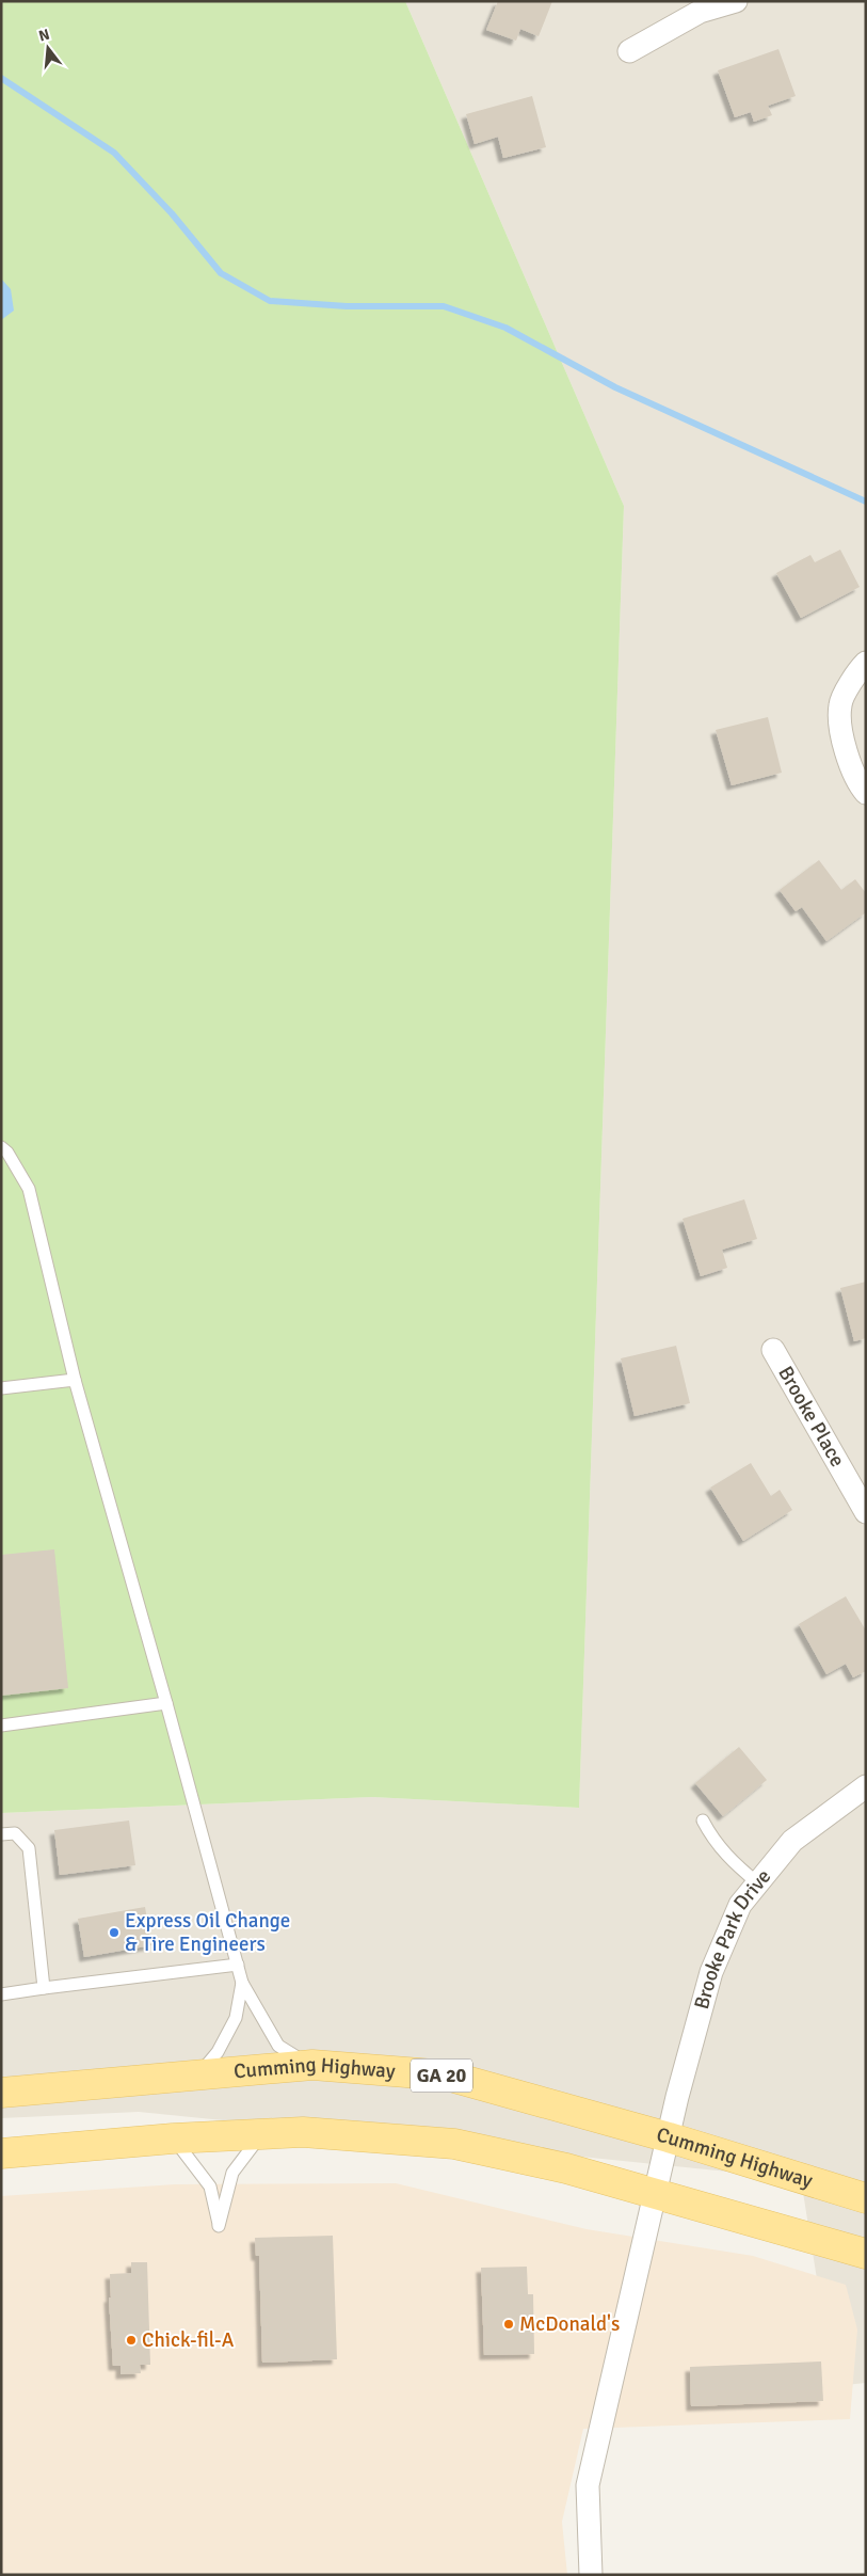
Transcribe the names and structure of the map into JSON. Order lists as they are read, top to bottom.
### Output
{
  "streets": {
    "main road": ["Cumming Highway", "GA 20"],
    "street": ["Brooke Place", "Brooke Park Drive"]
  },
  "crossings": [
    ["Brooke Park Drive", "Cumming Highway"]
  ],
  "places": ["Express Oil Change & Tire Engineers", "McDonald's", "Chick-fil-A"],
  "north": "top"
}
